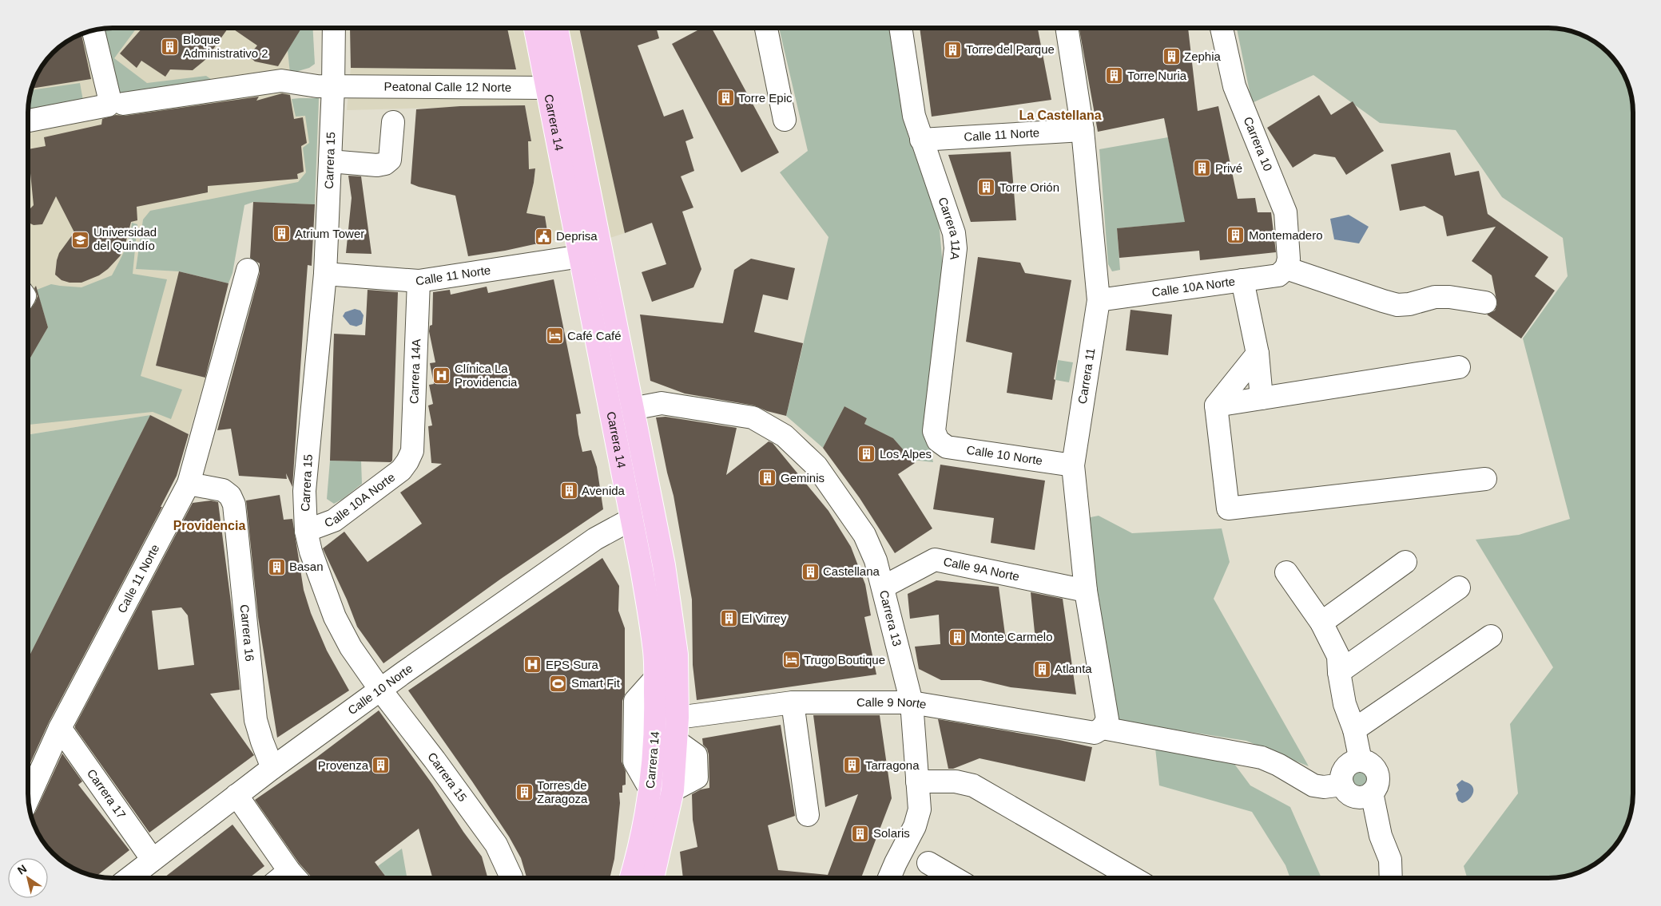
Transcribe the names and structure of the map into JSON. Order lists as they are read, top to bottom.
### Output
{
  "streets": {
    "main road": ["Carrera 14"],
    "street": [
      "Peatonal Calle 12 Norte",
      "Calle 11 Norte",
      "Carrera 10",
      "Carrera 15",
      "Carrera 11A",
      "Calle 10A Norte",
      "Carrera 14A",
      "Carrera 11",
      "Calle 10 Norte",
      "Calle 9A Norte",
      "Carrera 13",
      "Carrera 16",
      "Calle 9 Norte",
      "Carrera 17"
    ]
  },
  "crossings": [
    ["Peatonal Calle 12 Norte", "Carrera 14"],
    ["Peatonal Calle 12 Norte", "Carrera 15"],
    ["Carrera 14", "Calle 11 Norte"],
    ["Carrera 14", "Calle 10 Norte"],
    ["Carrera 14", "Carrera 13"],
    ["Carrera 14", "Calle 9 Norte"],
    ["Calle 11 Norte", "Carrera 15"],
    ["Calle 11 Norte", "Carrera 11A"],
    ["Calle 11 Norte", "Carrera 14A"],
    ["Calle 11 Norte", "Carrera 11"],
    ["Calle 11 Norte", "Carrera 16"],
    ["Calle 11 Norte", "Carrera 17"],
    ["Carrera 10", "Calle 10A Norte"],
    ["Carrera 15", "Calle 10A Norte"],
    ["Carrera 15", "Calle 10 Norte"],
    ["Carrera 11A", "Calle 10 Norte"],
    ["Calle 10A Norte", "Carrera 14A"],
    ["Calle 10A Norte", "Carrera 11"],
    ["Carrera 11", "Calle 10 Norte"],
    ["Carrera 11", "Calle 9A Norte"],
    ["Carrera 11", "Calle 9 Norte"],
    ["Calle 10 Norte", "Carrera 16"],
    ["Calle 10 Norte", "Carrera 17"],
    ["Calle 9A Norte", "Carrera 13"],
    ["Carrera 13", "Calle 9 Norte"]
  ],
  "districts": ["La Castellana", "Providencia"],
  "places": {
    "building": [
      "Bloque Administrativo 2",
      "Torre del Parque",
      "Zephia",
      "Torre Nuria",
      "Torre Epic",
      "Privé",
      "Torre Orión",
      "Atrium Tower",
      "Montemadero",
      "Los Alpes",
      "Geminis",
      "Avenida",
      "Basan",
      "Castellana",
      "El Virrey",
      "Monte Carmelo",
      "Atlanta",
      "Provenza",
      "Tarragona",
      "Torres de Zaragoza",
      "Solaris"
    ],
    "public building": ["Deprisa"],
    "school or university": ["Universidad del Quindío"],
    "hotel": ["Café Café", "Trugo Boutique"],
    "hospital": ["Clínica La Providencia", "EPS Sura"],
    "sports": ["Smart Fit"]
  },
  "north": "top left"
}
